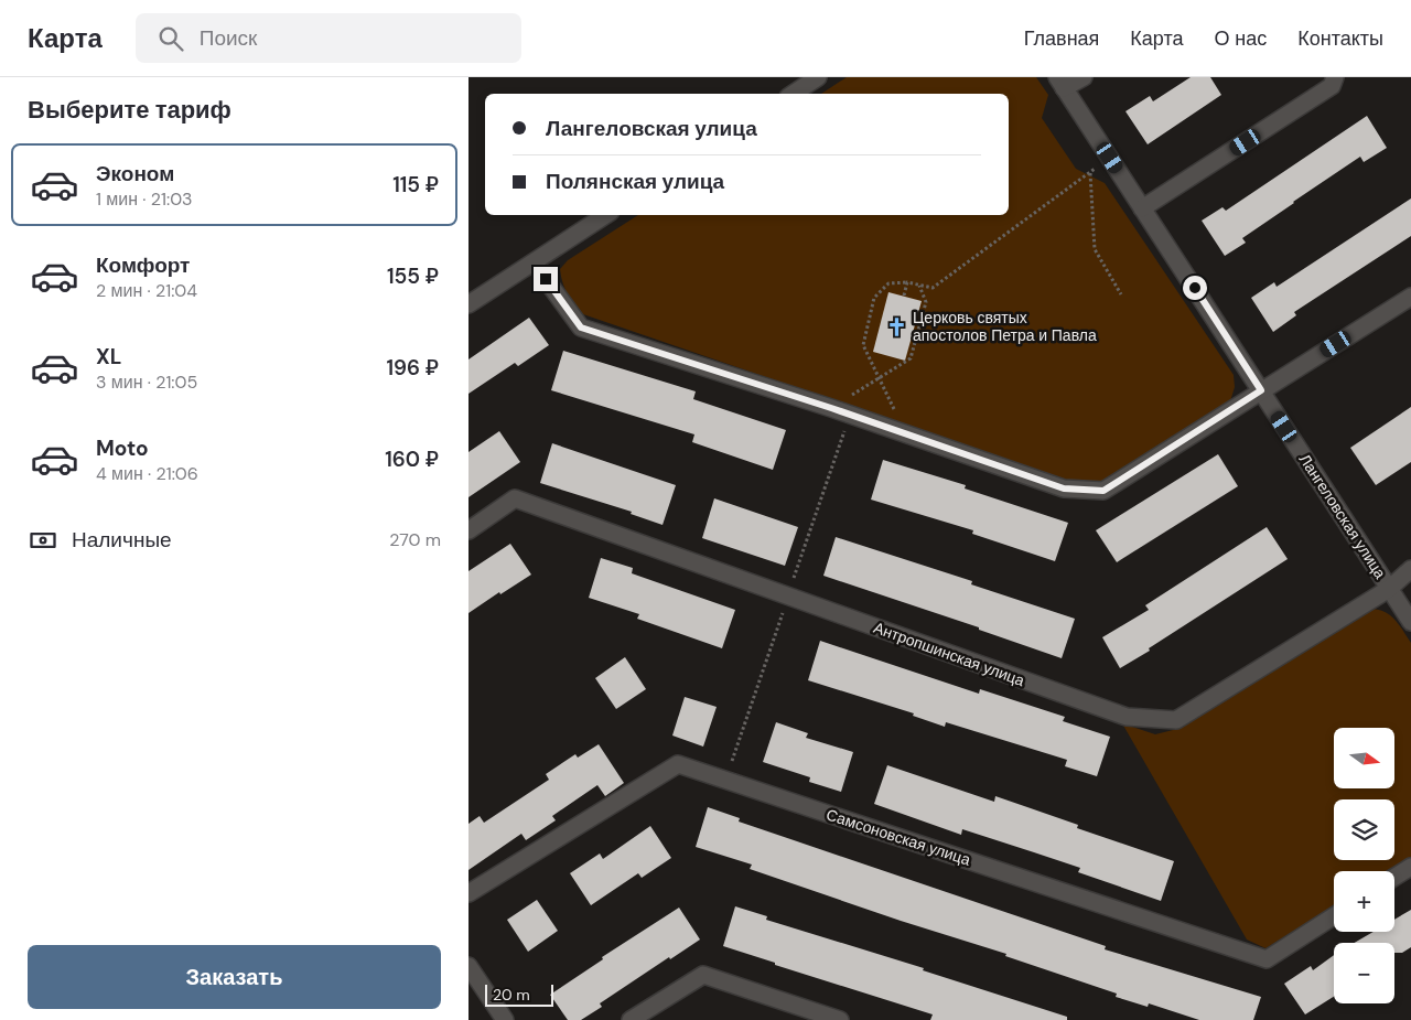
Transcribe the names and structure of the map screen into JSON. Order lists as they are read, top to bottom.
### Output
{
  "streets": {
    "street": ["Лангеловская улица", "Антропшинская улица", "Самсоновская улица"]
  },
  "crossings": [
    ["Лангеловская улица", "Антропшинская улица"]
  ],
  "places": {
    "church": ["Церковь святых апостолов Петра и Павла"]
  },
  "scale_bar": "20 m",
  "north": "right",
  "page": {
    "header": "Карта",
    "search": "Поиск",
    "nav": [
      "Главная",
      "Карта",
      "О нас",
      "Контакты"
    ],
    "heading": "Выберите тариф",
    "banner": ["Лангеловская улица", "Полянская улица"],
    "list": [
      {
        "name": "Эконом",
        "note": "1 мин · 21:03",
        "value": "115 ₽"
      },
      {
        "name": "Комфорт",
        "note": "2 мин · 21:04",
        "value": "155 ₽"
      },
      {
        "name": "XL",
        "note": "3 мин · 21:05",
        "value": "196 ₽"
      },
      {
        "name": "Moto",
        "note": "4 мин · 21:06",
        "value": "160 ₽"
      }
    ],
    "pay": ["Наличные", "270 m"],
    "map_buttons": ["+", "−"],
    "buttons": "Заказать",
    "scale": "20 m"
  }
}
